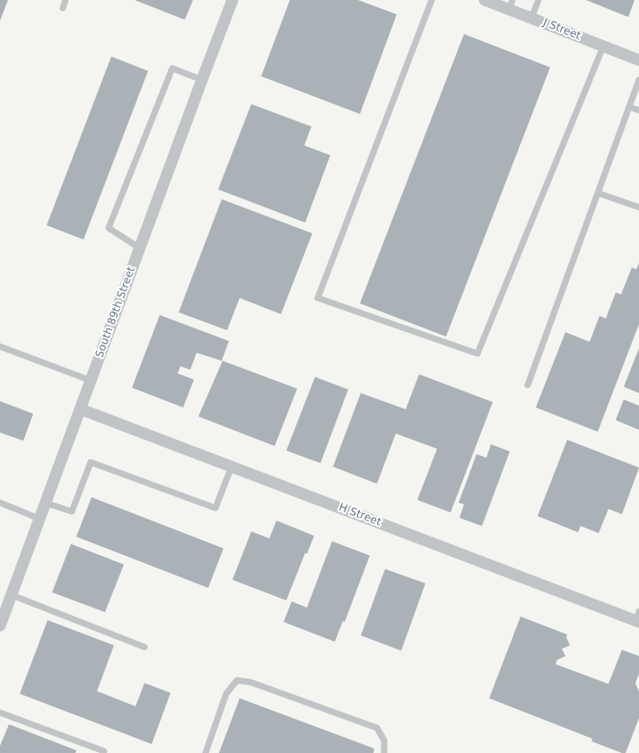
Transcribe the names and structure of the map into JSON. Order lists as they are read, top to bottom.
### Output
{
  "streets": {
    "street": ["J Street", "South 89th Street", "H Street"]
  },
  "crossings": [
    ["South 89th Street", "H Street"]
  ]
}
